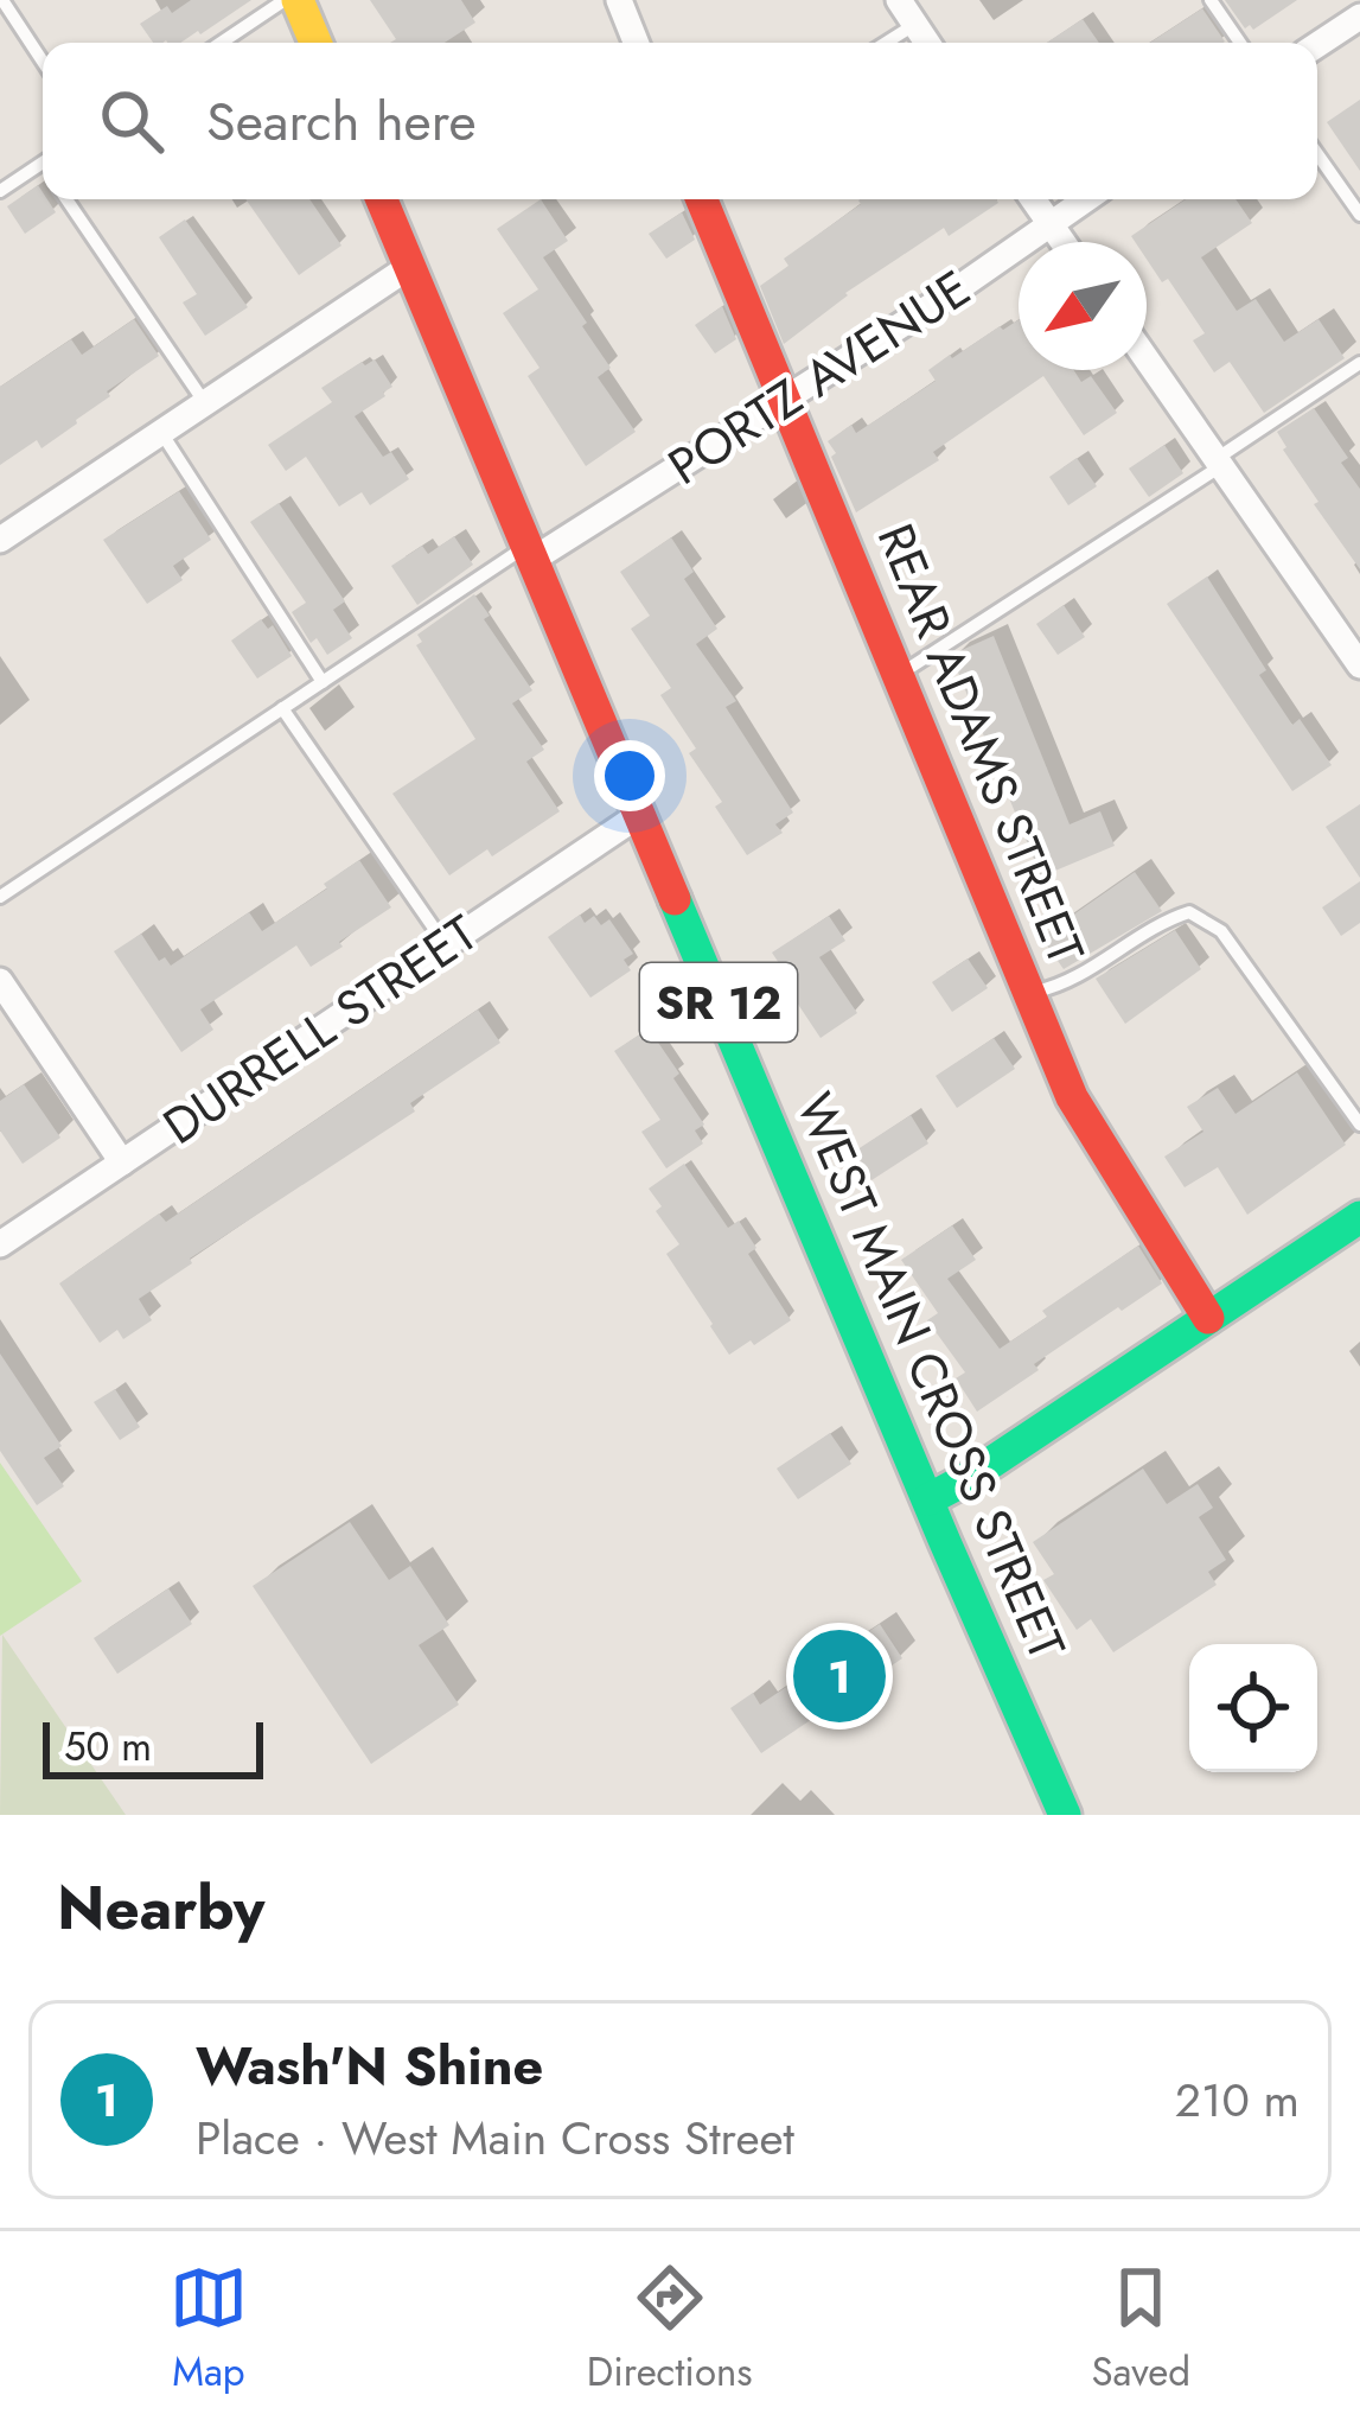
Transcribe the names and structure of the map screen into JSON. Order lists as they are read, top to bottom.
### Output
{
  "streets": {
    "main road": ["REAR ADAMS STREET", "SR 12", "WEST MAIN CROSS STREET"],
    "street": ["PORTZ AVENUE", "DURRELL STREET"]
  },
  "crossings": [
    ["PORTZ AVENUE", "REAR ADAMS STREET"],
    ["PORTZ AVENUE", "WEST MAIN CROSS STREET"],
    ["DURRELL STREET", "WEST MAIN CROSS STREET"]
  ],
  "scale_bar": "50 m",
  "north": "bottom left",
  "page": {
    "search": "Search here",
    "pins": "1",
    "scale": "50 m",
    "heading": "Nearby",
    "list": [
      {
        "mark": "1",
        "name": "Wash'N Shine",
        "note": "Place · West Main Cross Street",
        "value": "210 m"
      }
    ],
    "nav": ["Map", "Directions", "Saved"]
  }
}
